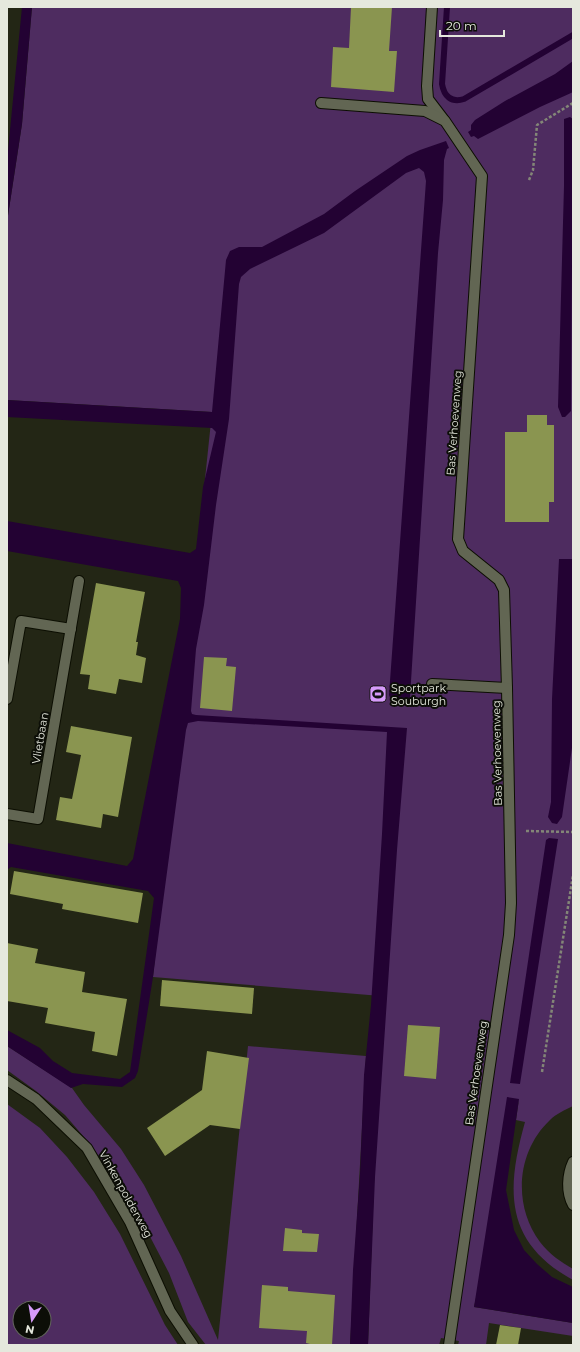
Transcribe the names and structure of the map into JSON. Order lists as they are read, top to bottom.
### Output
{
  "streets": {
    "street": ["Bas Verhoevenweg", "Vlietbaan", "Vinkenpolderweg"]
  },
  "places": {
    "sports": ["Sportpark Souburgh"]
  },
  "scale_bar": "20 m",
  "north": "bottom"
}
